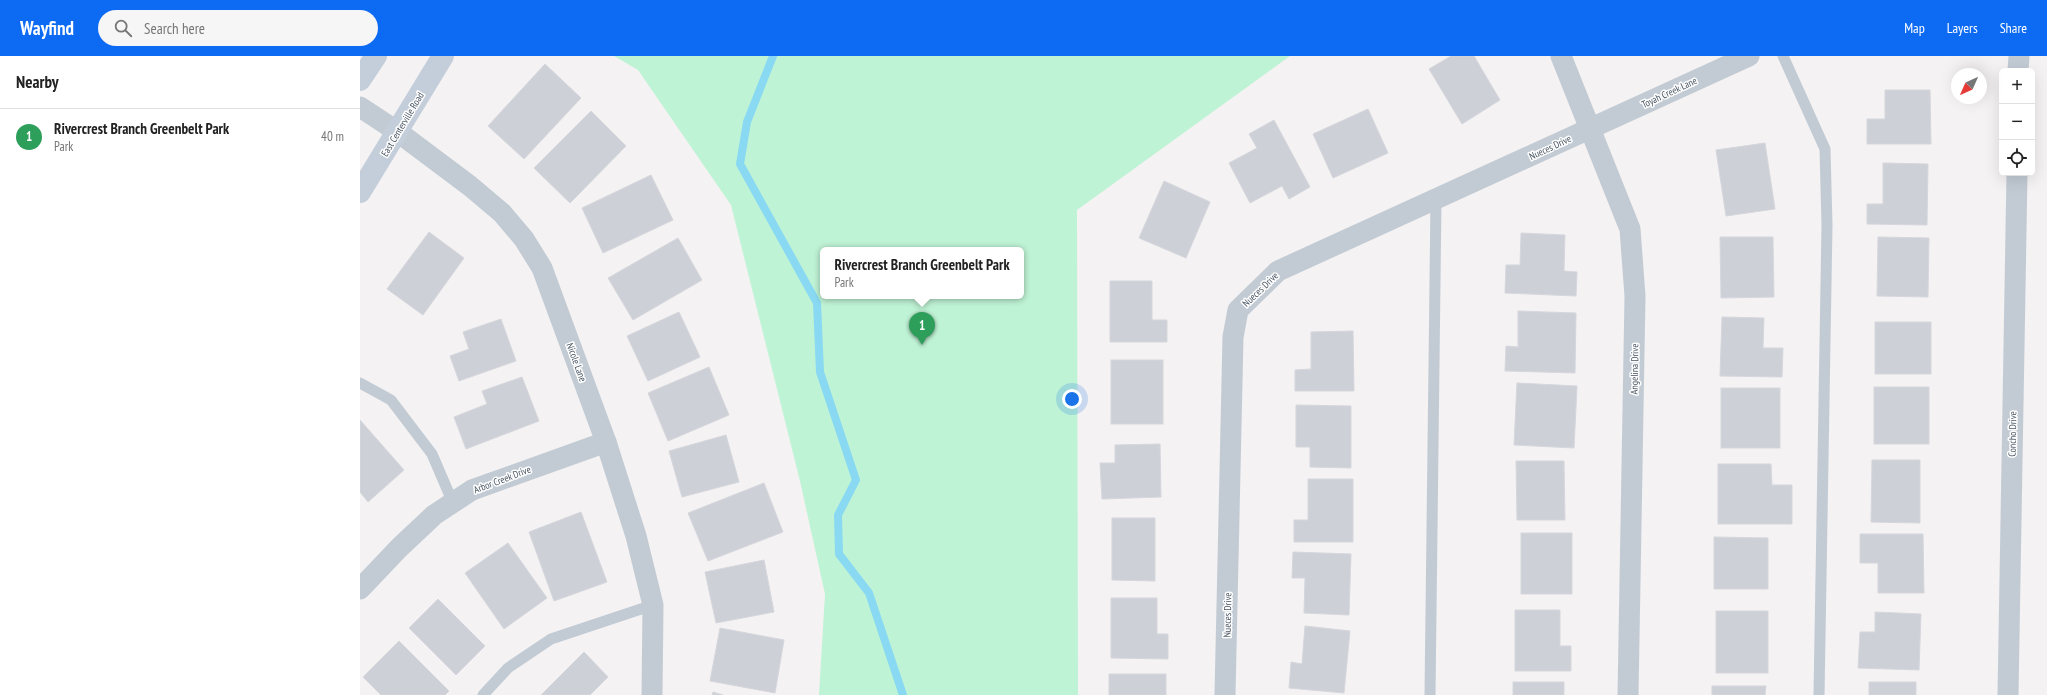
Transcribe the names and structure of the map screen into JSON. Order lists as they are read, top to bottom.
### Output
{
  "streets": {
    "main road": ["East Centerville Road"],
    "street": [
      "Toyah Creek Lane",
      "Nueces Drive",
      "Nicole Lane",
      "Angelina Drive",
      "Concho Drive",
      "Arbor Creek Drive"
    ]
  },
  "crossings": [
    ["Toyah Creek Lane", "Nueces Drive"],
    ["Toyah Creek Lane", "Angelina Drive"],
    ["East Centerville Road", "Nicole Lane"],
    ["Nueces Drive", "Angelina Drive"],
    ["Nicole Lane", "Arbor Creek Drive"]
  ],
  "north": "bottom left",
  "page": {
    "header": "Wayfind",
    "search": "Search here",
    "nav": ["Map", "Layers", "Share"],
    "heading": "Nearby",
    "map_buttons": ["+", "−"],
    "list": [
      {
        "mark": "1",
        "name": "Rivercrest Branch Greenbelt Park",
        "note": "Park",
        "value": "40 m"
      }
    ],
    "popup": ["Rivercrest Branch Greenbelt Park", "Park"],
    "pins": "1"
  }
}
